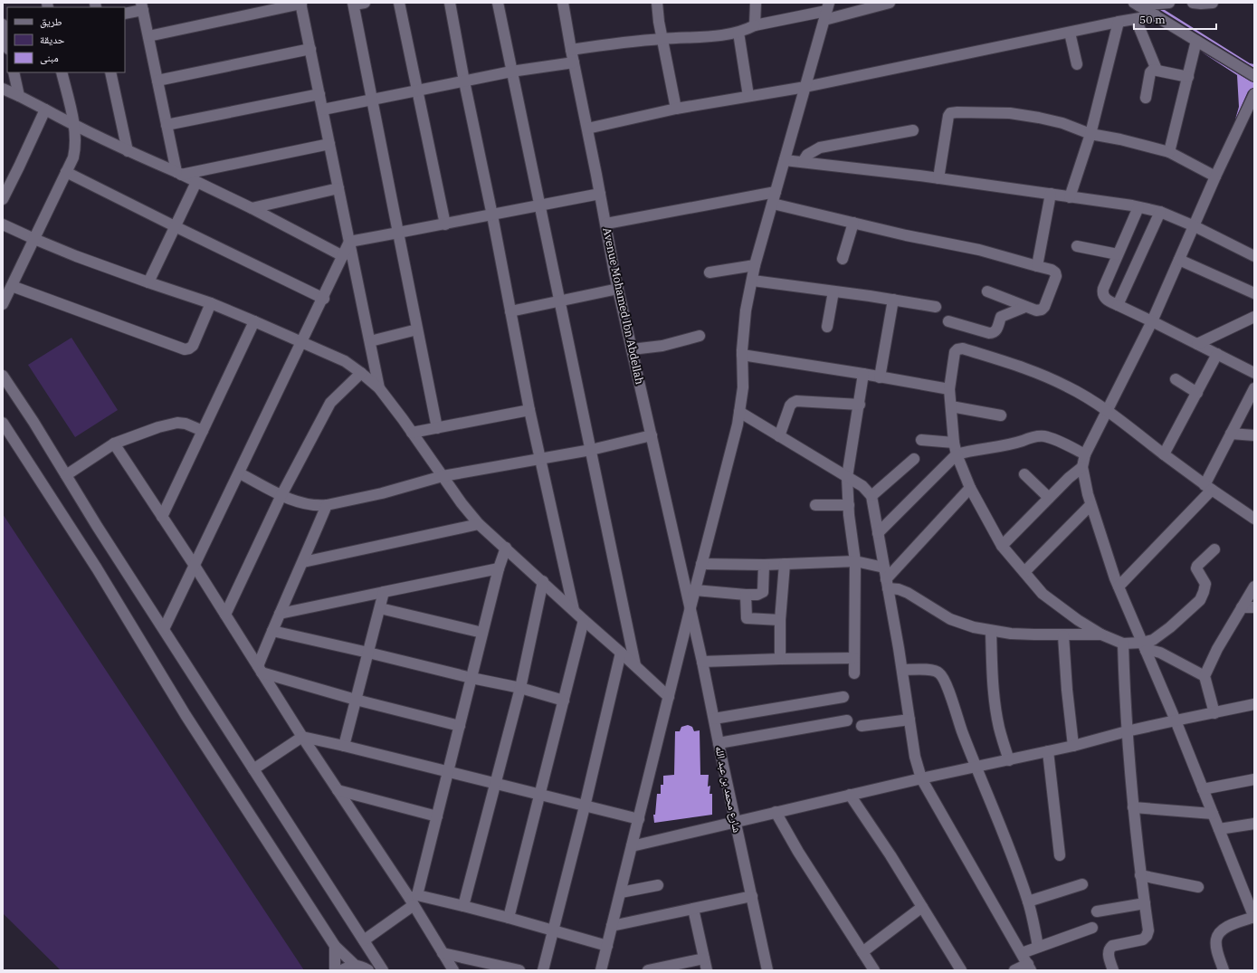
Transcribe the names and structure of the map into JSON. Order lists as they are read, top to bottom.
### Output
{
  "streets": {
    "street": ["Avenue Mohamed Ibn Abdellah", "شارع محمد بن عبد الله"]
  },
  "crossings": [
    ["Avenue Mohamed Ibn Abdellah", "شارع محمد بن عبد الله"]
  ],
  "legend": ["طريق", "حديقة", "مبنى"],
  "scale_bar": "50 m"
}
